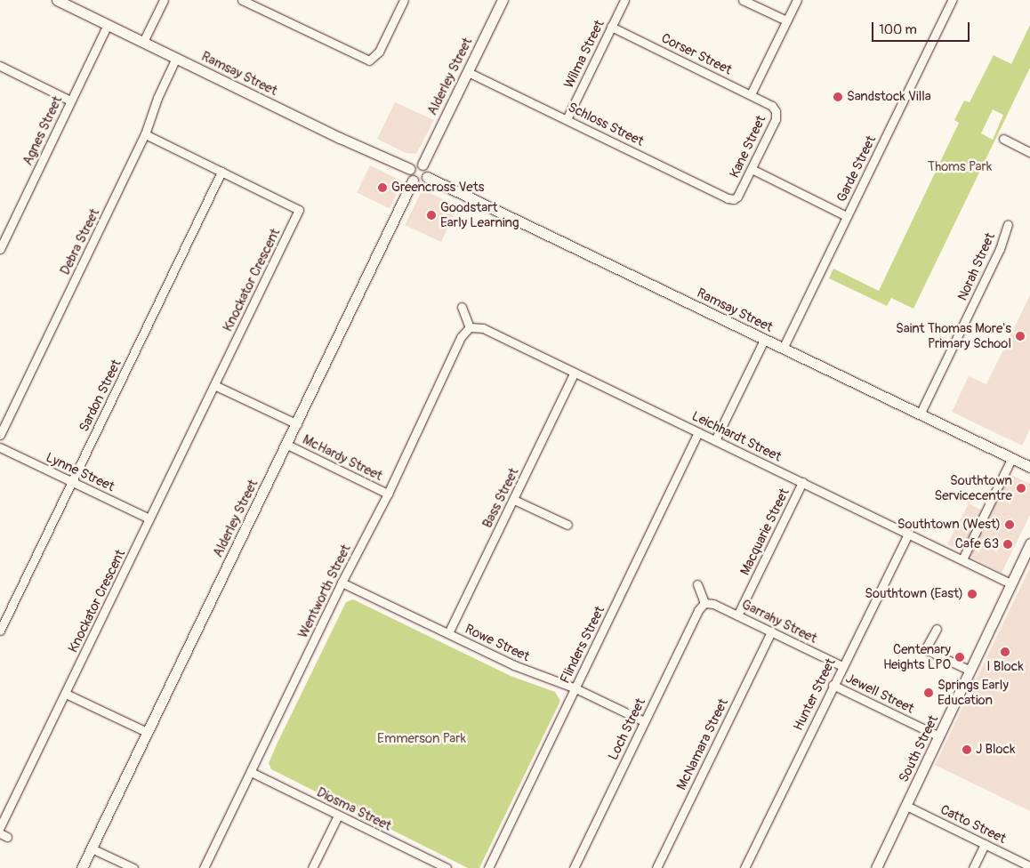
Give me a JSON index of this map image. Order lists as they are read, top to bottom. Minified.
{"streets":{"street":["Wilma Street","Corser Street","Ramsay Street","Alderley Street","Schloss Street","Agnes Street","Kane Street","Garde Street","Debra Street","Norah Street","Knockator Crescent","Sardon Street","Leichhardt Street","McHardy Street","Lynne Street","Bass Street","Macquarie Street","Wentworth Street","Garrahy Street","Rowe Street","Flinders Street","Jewell Street","Hunter Street","Loch Street","McNamara Street","South Street","Diosma Street","Catto Street"]},"crossings":[["Wilma Street","Corser Street"],["Wilma Street","Schloss Street"],["Corser Street","Kane Street"],["Ramsay Street","Alderley Street"],["Ramsay Street","Agnes Street"],["Ramsay Street","Garde Street"],["Ramsay Street","Debra Street"],["Ramsay Street","Norah Street"],["Alderley Street","Schloss Street"],["Alderley Street","McHardy Street"],["Schloss Street","Kane Street"],["Debra Street","Knockator Crescent"],["Knockator Crescent","Sardon Street"],["Knockator Crescent","Lynne Street"],["Sardon Street","Lynne Street"],["Leichhardt Street","Bass Street"],["Leichhardt Street","Macquarie Street"],["Leichhardt Street","Wentworth Street"],["Leichhardt Street","Flinders Street"],["Leichhardt Street","Hunter Street"],["Leichhardt Street","South Street"],["McHardy Street","Wentworth Street"],["Bass Street","Rowe Street"],["Macquarie Street","Garrahy Street"],["Wentworth Street","Rowe Street"],["Wentworth Street","Diosma Street"],["Garrahy Street","Hunter Street"],["Garrahy Street","Loch Street"],["Garrahy Street","McNamara Street"],["Rowe Street","Flinders Street"],["Rowe Street","Loch Street"],["Jewell Street","Hunter Street"],["Jewell Street","South Street"],["South Street","Catto Street"]],"parks":["Thoms Park","Emmerson Park"],"places":["Sandstock Villa","Greencross Vets","Goodstart Early Learning","Saint Thomas More's Primary School","Southtown Servicecentre","Southtown (West)","Cafe 63","Southtown (East)","I Block","Centenary Heights LPO","Springs Early Education","J Block"],"scale_bar":"100 m"}
